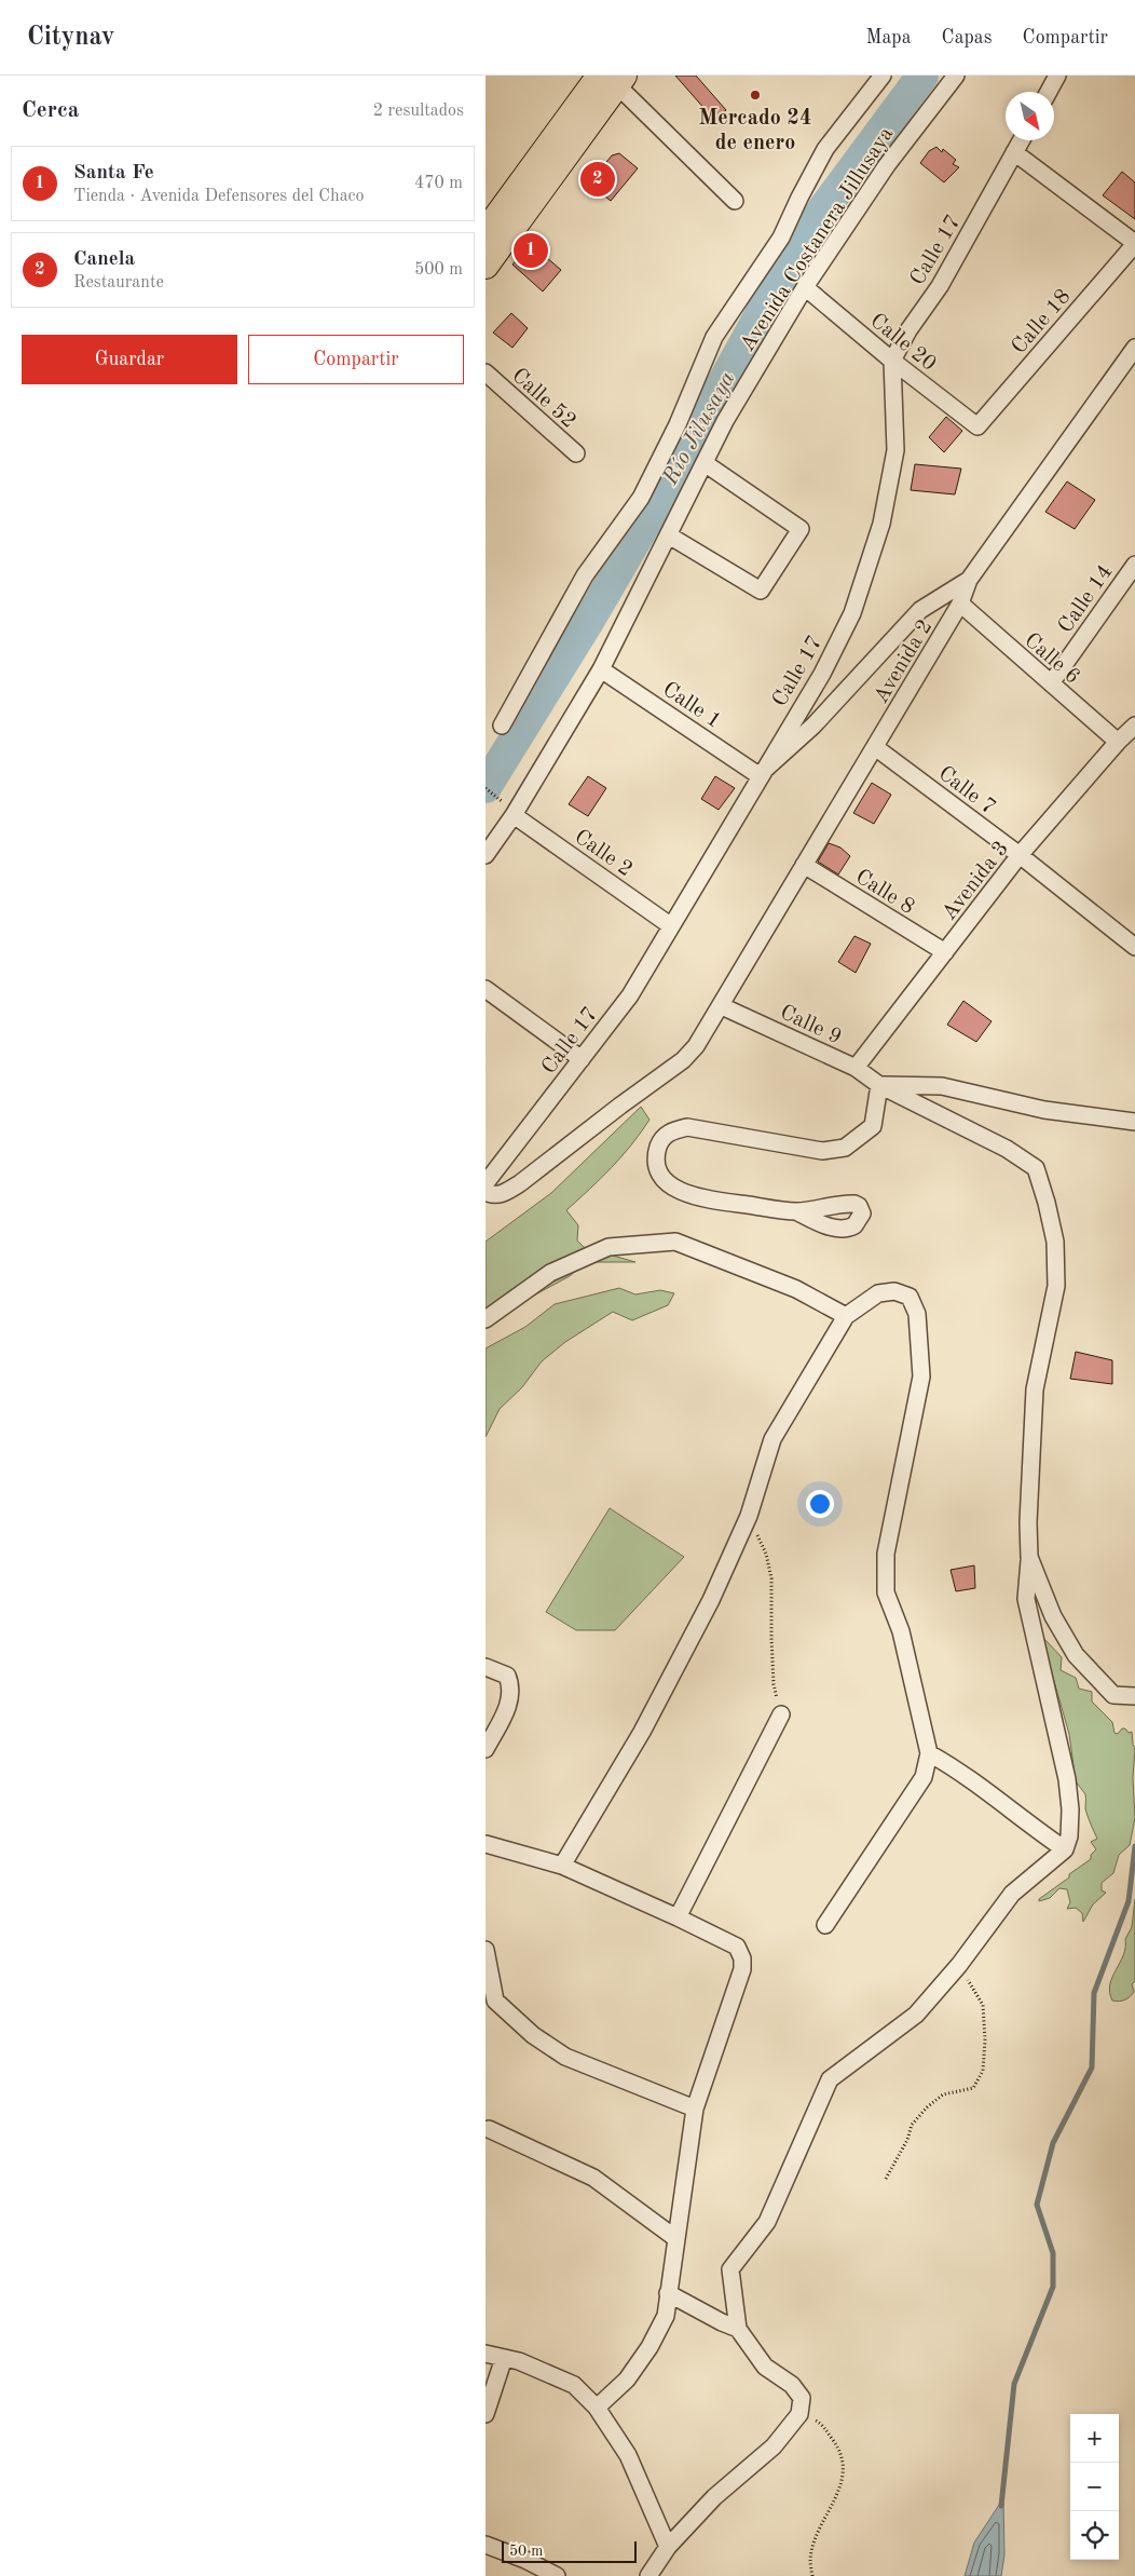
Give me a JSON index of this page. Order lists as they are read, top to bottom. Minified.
{"streets":{"street":["Avenida Costanera Jillusaya","Calle 17","Calle 18","Calle 20","Calle 52","Calle 14","Calle 6","Avenida 2","Calle 1","Calle 7","Calle 2","Avenida 3","Calle 8","Calle 9"]},"crossings":[["Avenida Costanera Jillusaya","Calle 20"],["Avenida Costanera Jillusaya","Calle 1"],["Avenida Costanera Jillusaya","Calle 2"],["Calle 17","Calle 20"],["Calle 17","Calle 1"],["Calle 17","Calle 2"],["Calle 18","Calle 20"],["Calle 14","Calle 6"],["Calle 6","Avenida 2"],["Calle 6","Avenida 3"],["Avenida 2","Calle 7"],["Avenida 2","Calle 8"],["Avenida 2","Calle 9"],["Calle 7","Avenida 3"],["Avenida 3","Calle 8"],["Avenida 3","Calle 9"]],"water":["Río Jilusaya"],"places":["Mercado 24 de enero"],"scale_bar":"50 m","north":"bottom right","page":{"header":"Citynav","nav":["Mapa","Capas","Compartir"],"heading":["Cerca","2 resultados"],"list":[{"mark":"1","name":"Santa Fe","note":"Tienda · Avenida Defensores del Chaco","value":"470 m"},{"mark":"2","name":"Canela","note":"Restaurante","value":"500 m"}],"pins":["2","1"],"buttons":["Guardar","Compartir"],"map_buttons":["+","−"],"scale":"50 m"}}
